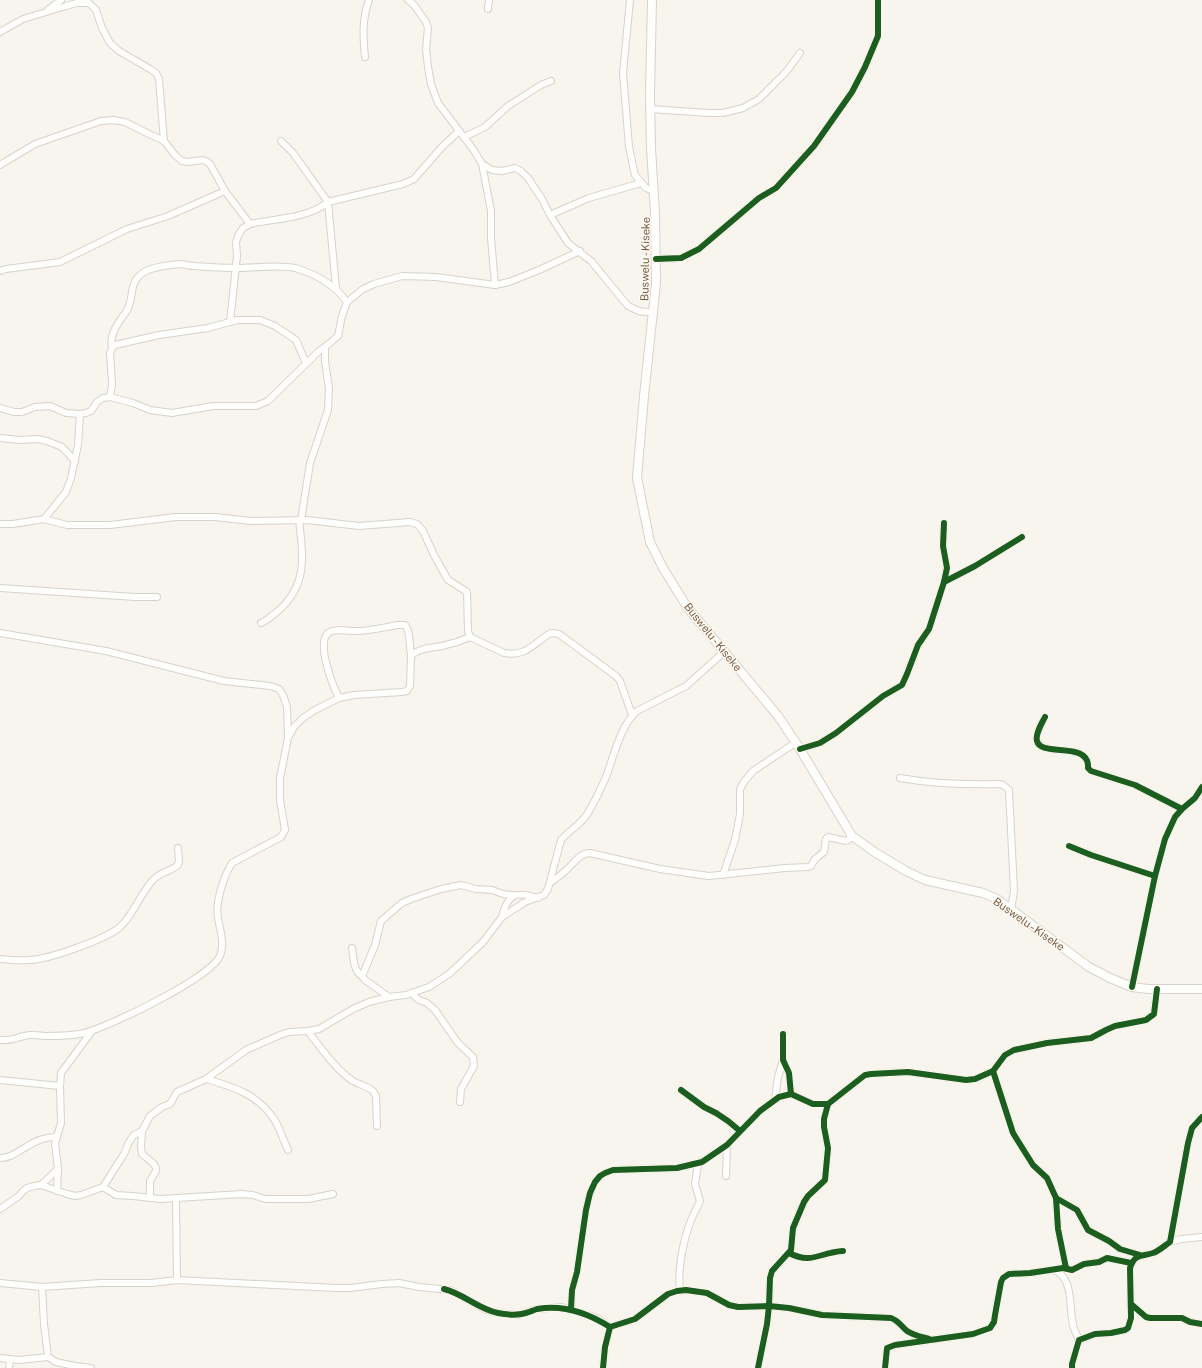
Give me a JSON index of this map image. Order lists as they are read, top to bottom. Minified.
{"streets":{"main road":["Buswelu - Kiseke"]}}
